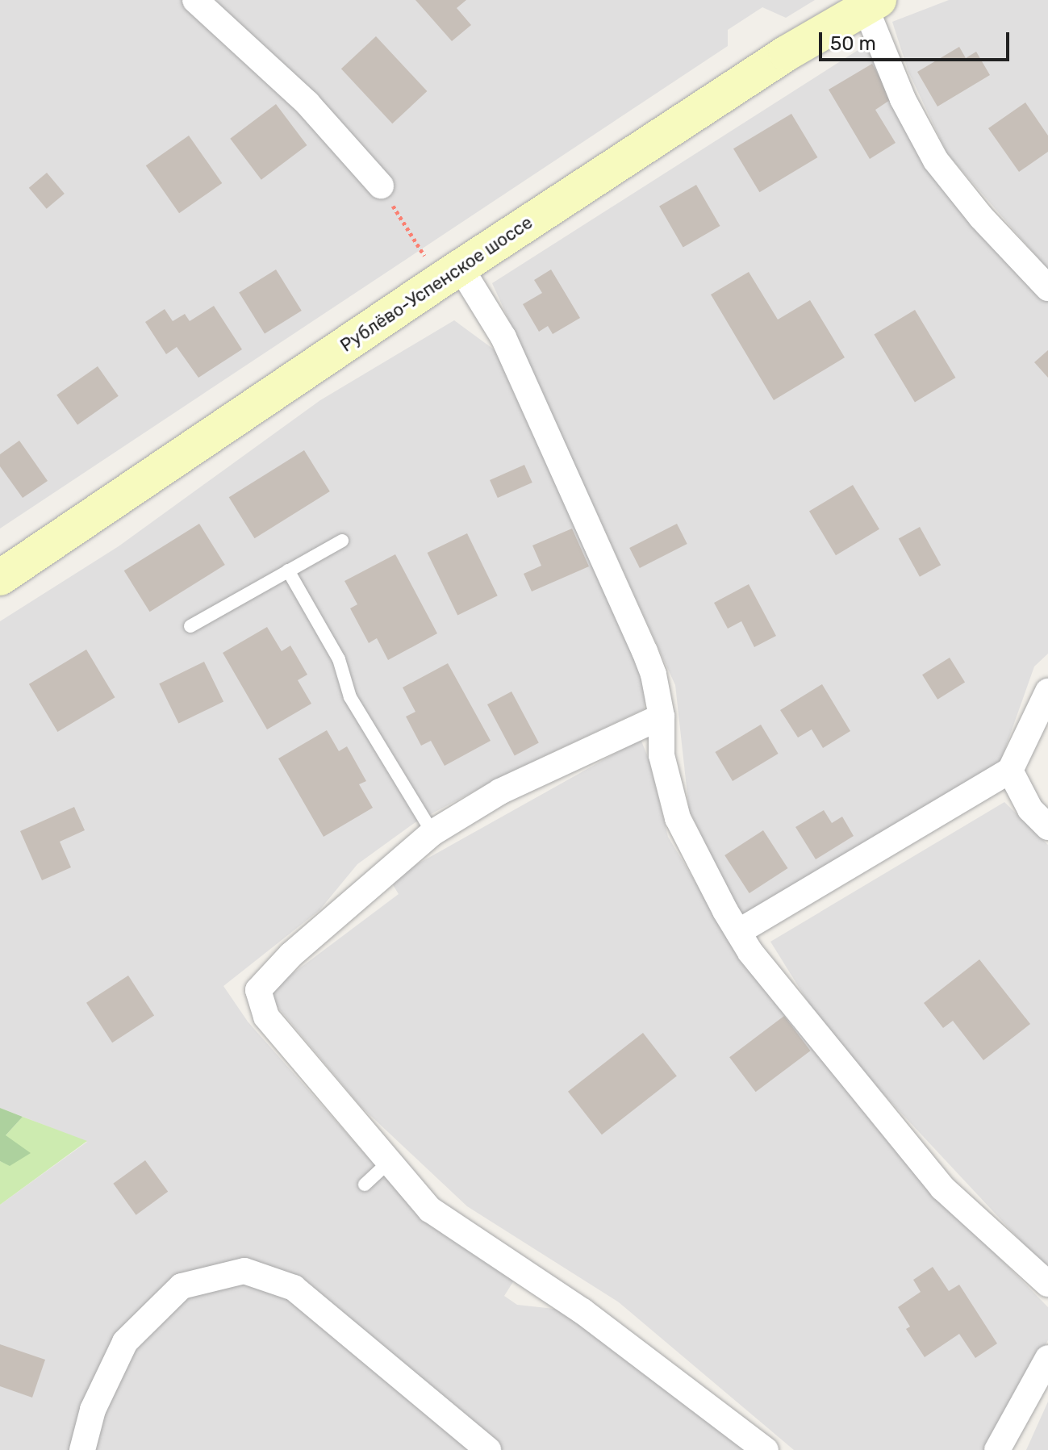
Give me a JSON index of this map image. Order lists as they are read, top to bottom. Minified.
{"streets":{"main road":["Рублёво-Успенское шоссе"]},"scale_bar":"50 m"}
